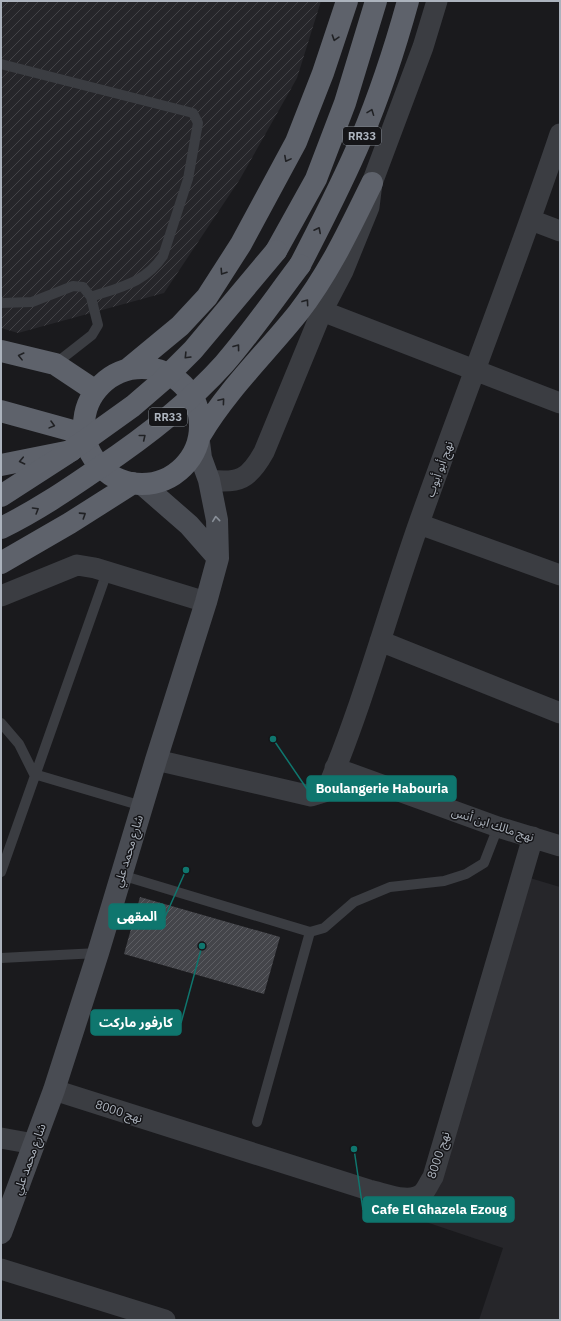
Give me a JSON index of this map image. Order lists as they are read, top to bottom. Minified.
{"streets":{"highway":["RR33"],"main road":["شارع محمد علي"],"street":["نهج أبو أيوب","نهج مالك ابن أنس","نهج 8000"]},"crossings":[["نهج أبو أيوب","نهج مالك ابن أنس"],["نهج أبو أيوب","شارع محمد علي"],["نهج مالك ابن أنس","نهج 8000"],["شارع محمد علي","نهج 8000"]],"places":["Boulangerie Habouria","المقهى","كارفور ماركت","Cafe El Ghazela Ezoug"]}
